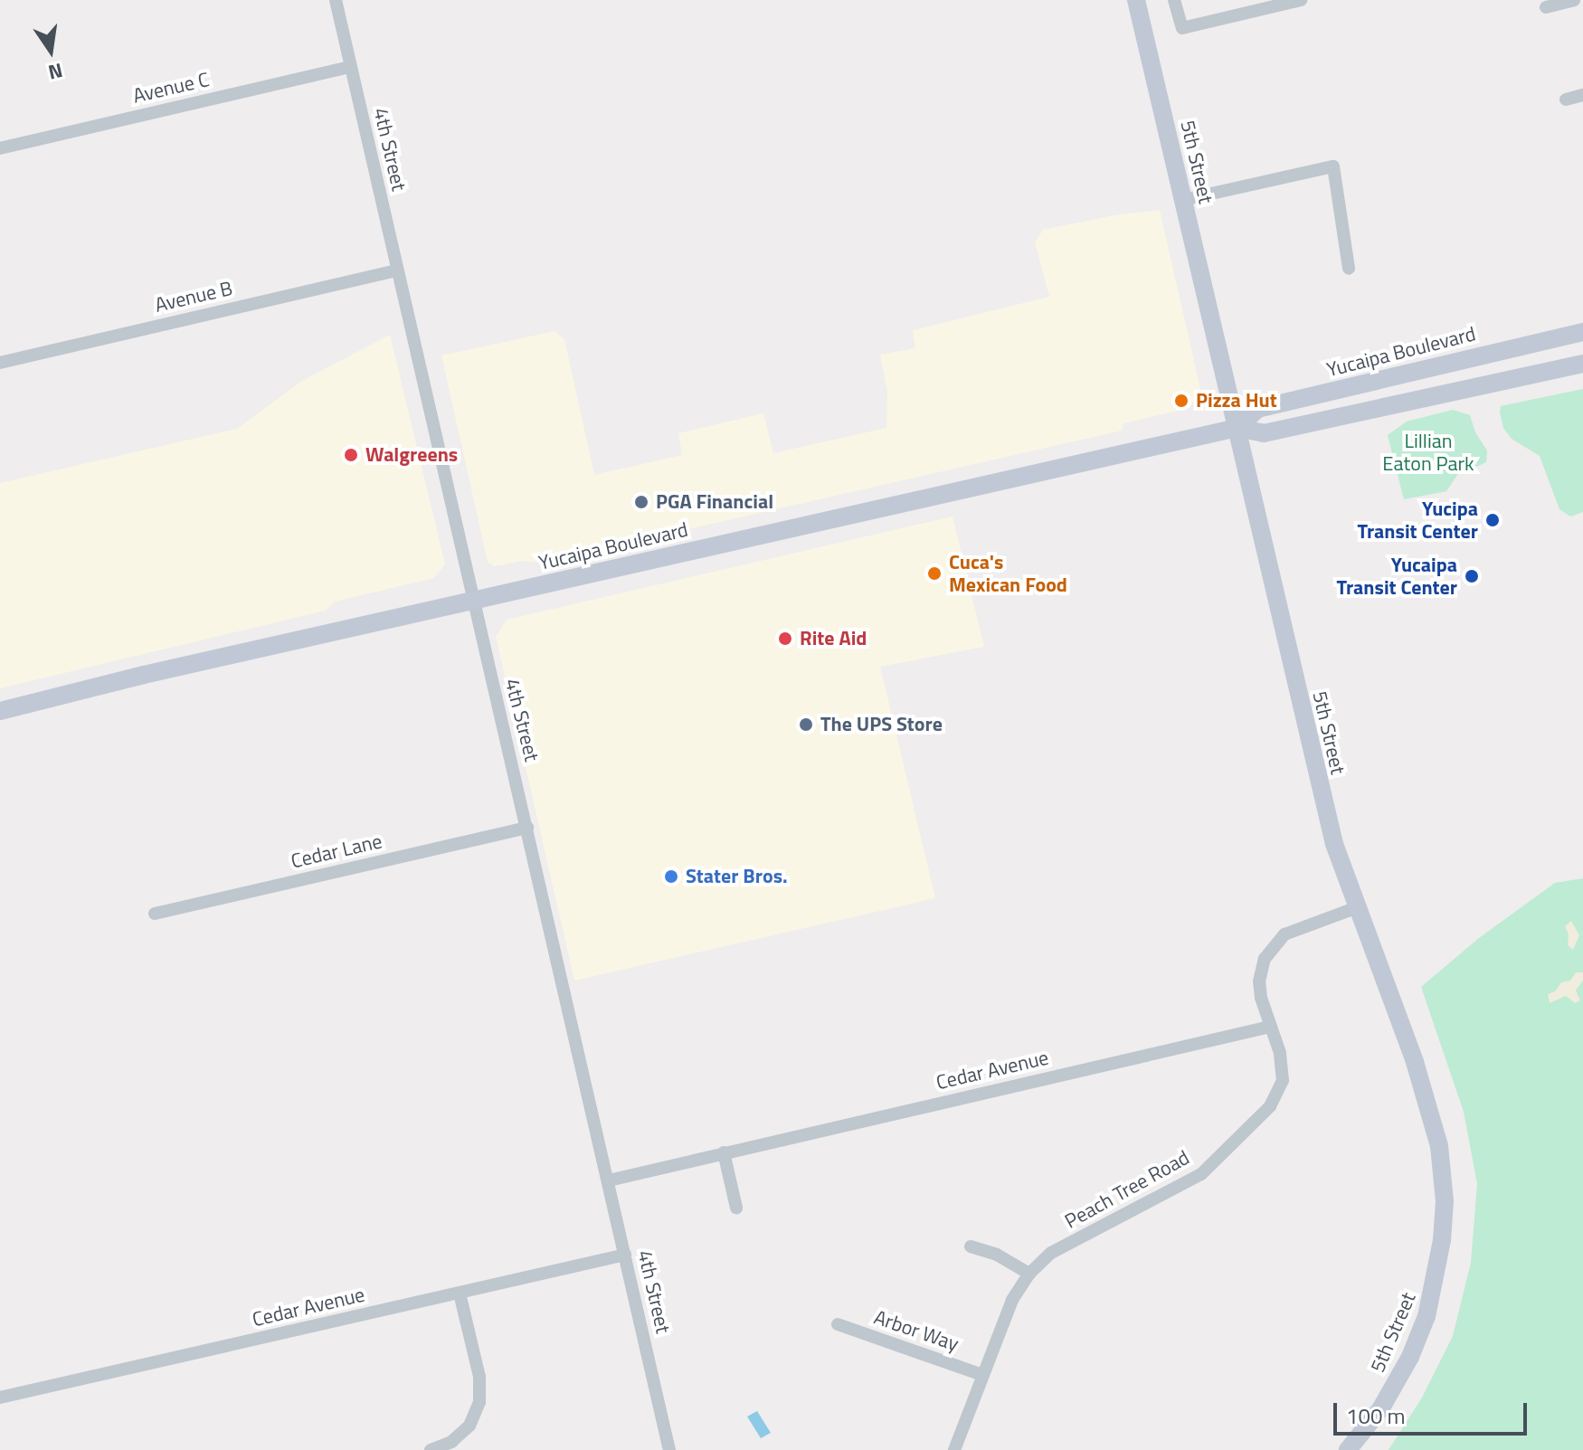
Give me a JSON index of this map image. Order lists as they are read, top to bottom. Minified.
{"streets":{"main road":["5th Street","Yucaipa Boulevard"],"street":["Avenue C","4th Street","Avenue B","Cedar Lane","Cedar Avenue","Peach Tree Road","Arbor Way"]},"crossings":[["Avenue C","4th Street"],["4th Street","Avenue B"],["4th Street","Yucaipa Boulevard"],["4th Street","Cedar Lane"],["4th Street","Cedar Avenue"],["5th Street","Yucaipa Boulevard"],["5th Street","Peach Tree Road"],["Cedar Avenue","Peach Tree Road"],["Peach Tree Road","Arbor Way"]],"parks":["Lillian Eaton Park"],"places":["Pizza Hut","Walgreens","PGA Financial","Yucipa Transit Center","Cuca's Mexican Food","Yucaipa Transit Center","Rite Aid","The UPS Store","Stater Bros."],"scale_bar":"100 m","north":"bottom"}
